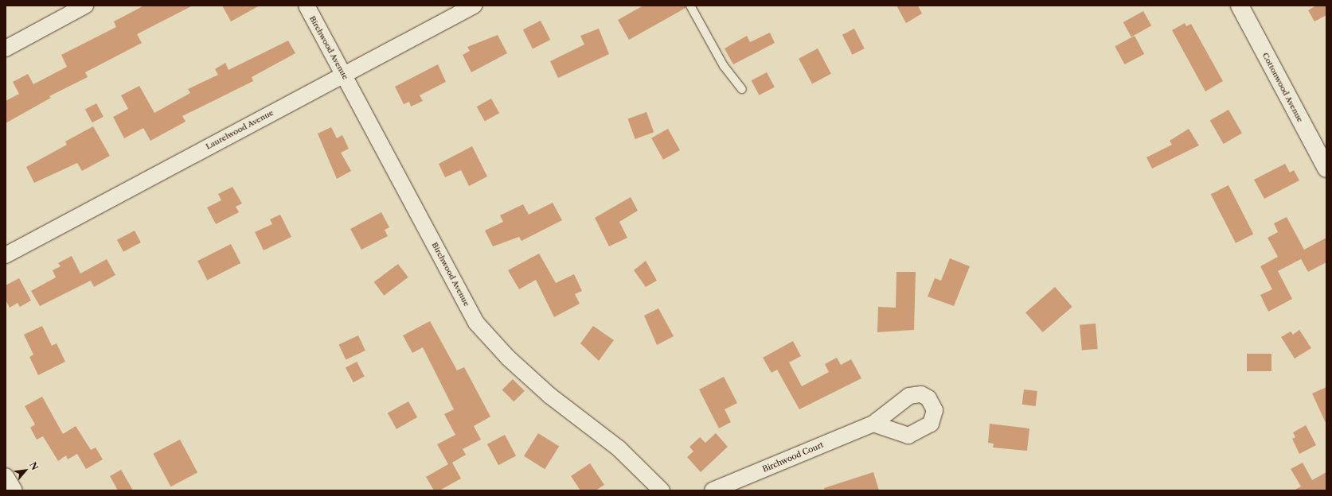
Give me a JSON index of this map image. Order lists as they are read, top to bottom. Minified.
{"streets":{"street":["Birchwood Avenue","Cottonwood Avenue","Laurelwood Avenue","Birchwood Court"]},"crossings":[["Birchwood Avenue","Laurelwood Avenue"]],"north":"top right"}
